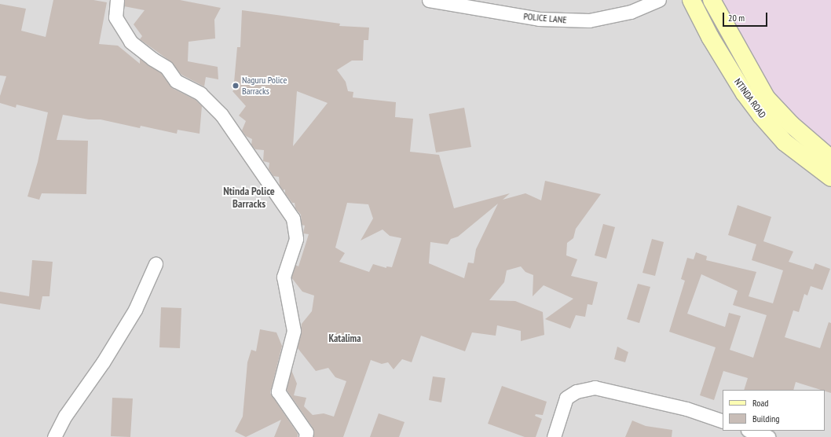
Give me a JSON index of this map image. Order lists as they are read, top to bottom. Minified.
{"streets":{"main road":["NTINDA ROAD"],"street":["POLICE LANE"]},"districts":["Ntinda Police Barracks","Katalima"],"places":["Naguru Police Barracks"],"legend":["Road","Building"],"scale_bar":"20 m"}
